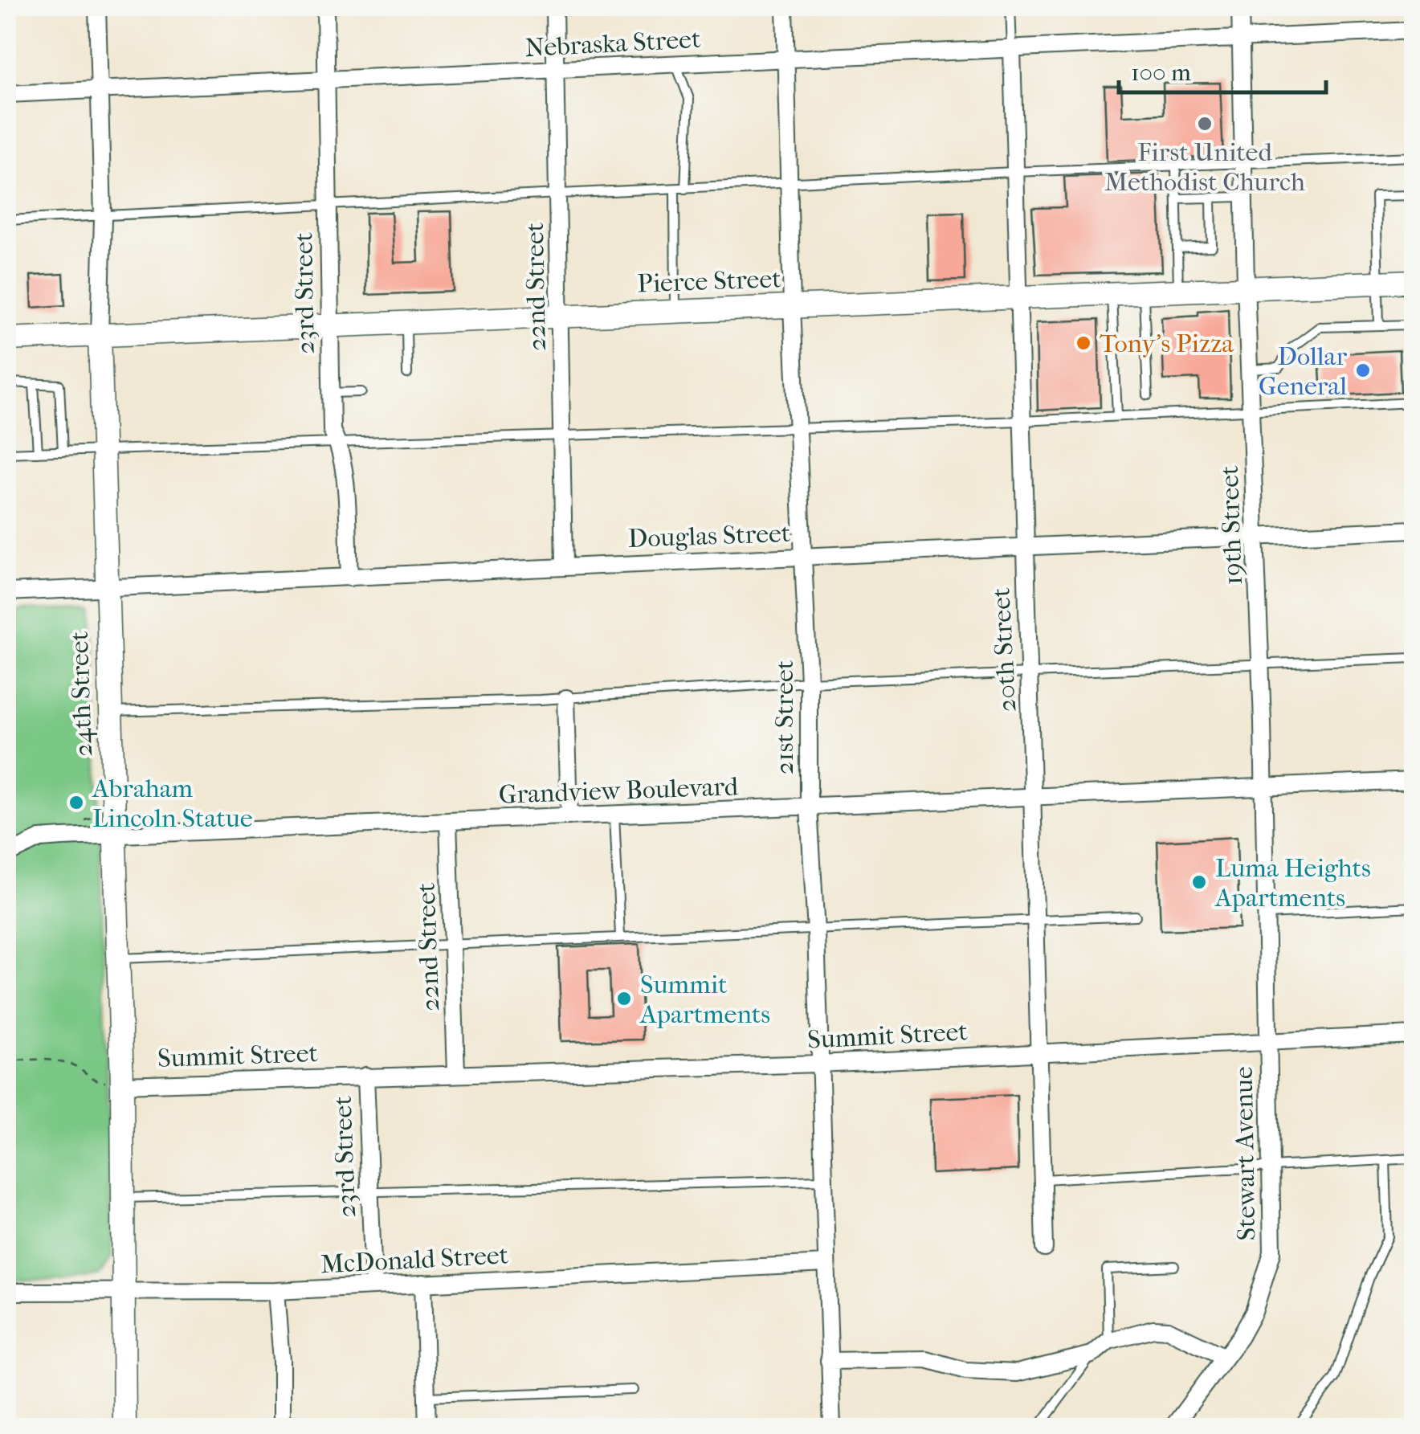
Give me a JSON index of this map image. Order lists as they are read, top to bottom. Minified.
{"streets":{"main road":["Pierce Street","24th Street"],"street":["Nebraska Street","22nd Street","23rd Street","19th Street","Douglas Street","20th Street","21st Street","Grandview Boulevard","Summit Street","Stewart Avenue","McDonald Street"]},"crossings":[["Nebraska Street","22nd Street"],["Nebraska Street","23rd Street"],["Nebraska Street","19th Street"],["Nebraska Street","20th Street"],["Nebraska Street","24th Street"],["Nebraska Street","21st Street"],["Pierce Street","22nd Street"],["Pierce Street","23rd Street"],["Pierce Street","19th Street"],["Pierce Street","20th Street"],["Pierce Street","24th Street"],["Pierce Street","21st Street"],["22nd Street","Douglas Street"],["22nd Street","Grandview Boulevard"],["22nd Street","Summit Street"],["23rd Street","Douglas Street"],["23rd Street","Summit Street"],["23rd Street","McDonald Street"],["19th Street","Douglas Street"],["19th Street","Grandview Boulevard"],["19th Street","Summit Street"],["19th Street","Stewart Avenue"],["Douglas Street","20th Street"],["Douglas Street","24th Street"],["Douglas Street","21st Street"],["20th Street","Grandview Boulevard"],["20th Street","Summit Street"],["24th Street","Grandview Boulevard"],["24th Street","Summit Street"],["24th Street","McDonald Street"],["21st Street","Grandview Boulevard"],["21st Street","Summit Street"],["21st Street","McDonald Street"],["Summit Street","Stewart Avenue"]],"places":["First United Methodist Church","Tony's Pizza","Dollar General","Abraham Lincoln Statue","Luma Heights Apartments","Summit Apartments"],"scale_bar":"100 m"}
